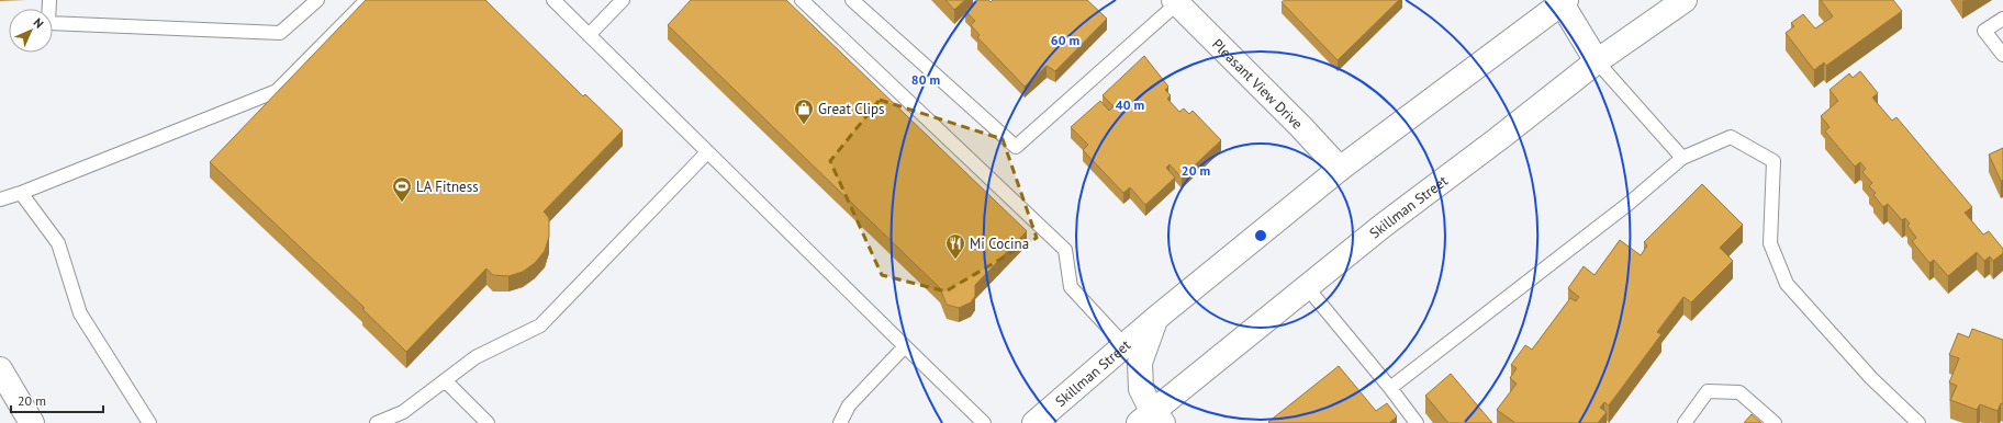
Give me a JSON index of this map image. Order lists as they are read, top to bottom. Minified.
{"streets":{"main road":["Pleasant View Drive","Skillman Street"]},"crossings":[["Pleasant View Drive","Skillman Street"]],"places":{"shop":["Great Clips"],"sports":["LA Fitness"],"restaurant":["Mi Cocina"]},"scale_bar":"20 m","north":"top right","rings":["60 m","80 m","40 m","20 m"]}
